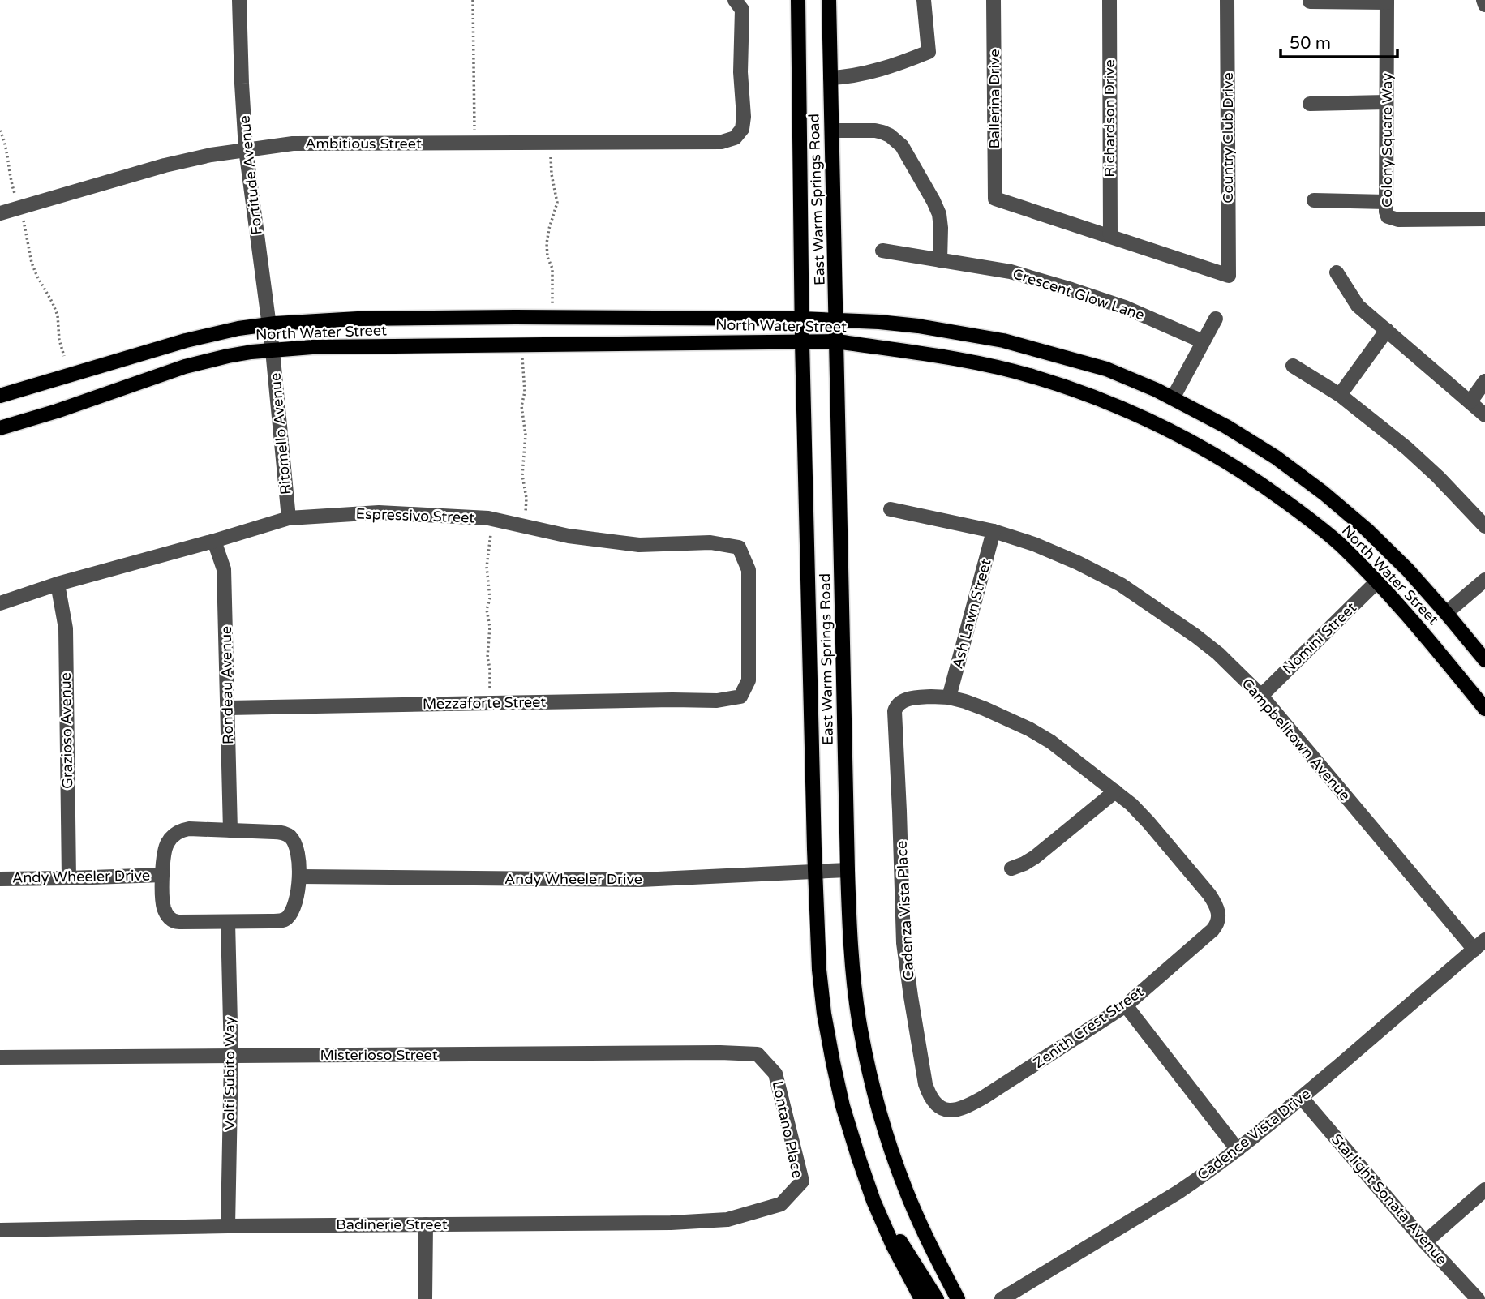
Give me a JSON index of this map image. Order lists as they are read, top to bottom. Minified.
{"streets":{"main road":["East Warm Springs Road","North Water Street"],"street":["Ballerina Drive","Richardson Drive","Country Club Drive","Colony Square Way","Ambitious Street","Fortitude Avenue","Crescent Glow Lane","Ritomello Avenue","Espressivo Street","Ash Lawn Street","Nomini Street","Rondeau Avenue","Mezzaforte Street","Grazioso Avenue","Campbelltown Avenue","Andy Wheeler Drive","Cadenza Vista Place","Zenith Crest Street","Misterioso Street","Volti Subito Way","Lontano Place","Cadence Vista Drive","Starlight Sonata Avenue","Badinerie Street"]},"crossings":[["Ballerina Drive","Richardson Drive"],["Ballerina Drive","Country Club Drive"],["Richardson Drive","Country Club Drive"],["Ambitious Street","Fortitude Avenue"],["Fortitude Avenue","North Water Street"],["Fortitude Avenue","Ritomello Avenue"],["East Warm Springs Road","North Water Street"],["East Warm Springs Road","Andy Wheeler Drive"],["North Water Street","Ritomello Avenue"],["North Water Street","Nomini Street"],["Ritomello Avenue","Espressivo Street"],["Espressivo Street","Rondeau Avenue"],["Espressivo Street","Mezzaforte Street"],["Espressivo Street","Grazioso Avenue"],["Ash Lawn Street","Campbelltown Avenue"],["Ash Lawn Street","Cadenza Vista Place"],["Nomini Street","Campbelltown Avenue"],["Rondeau Avenue","Mezzaforte Street"],["Rondeau Avenue","Andy Wheeler Drive"],["Rondeau Avenue","Volti Subito Way"],["Grazioso Avenue","Andy Wheeler Drive"],["Campbelltown Avenue","Cadence Vista Drive"],["Andy Wheeler Drive","Volti Subito Way"],["Cadenza Vista Place","Zenith Crest Street"],["Misterioso Street","Volti Subito Way"],["Misterioso Street","Lontano Place"],["Volti Subito Way","Badinerie Street"],["Lontano Place","Badinerie Street"],["Cadence Vista Drive","Starlight Sonata Avenue"]],"scale_bar":"50 m"}
